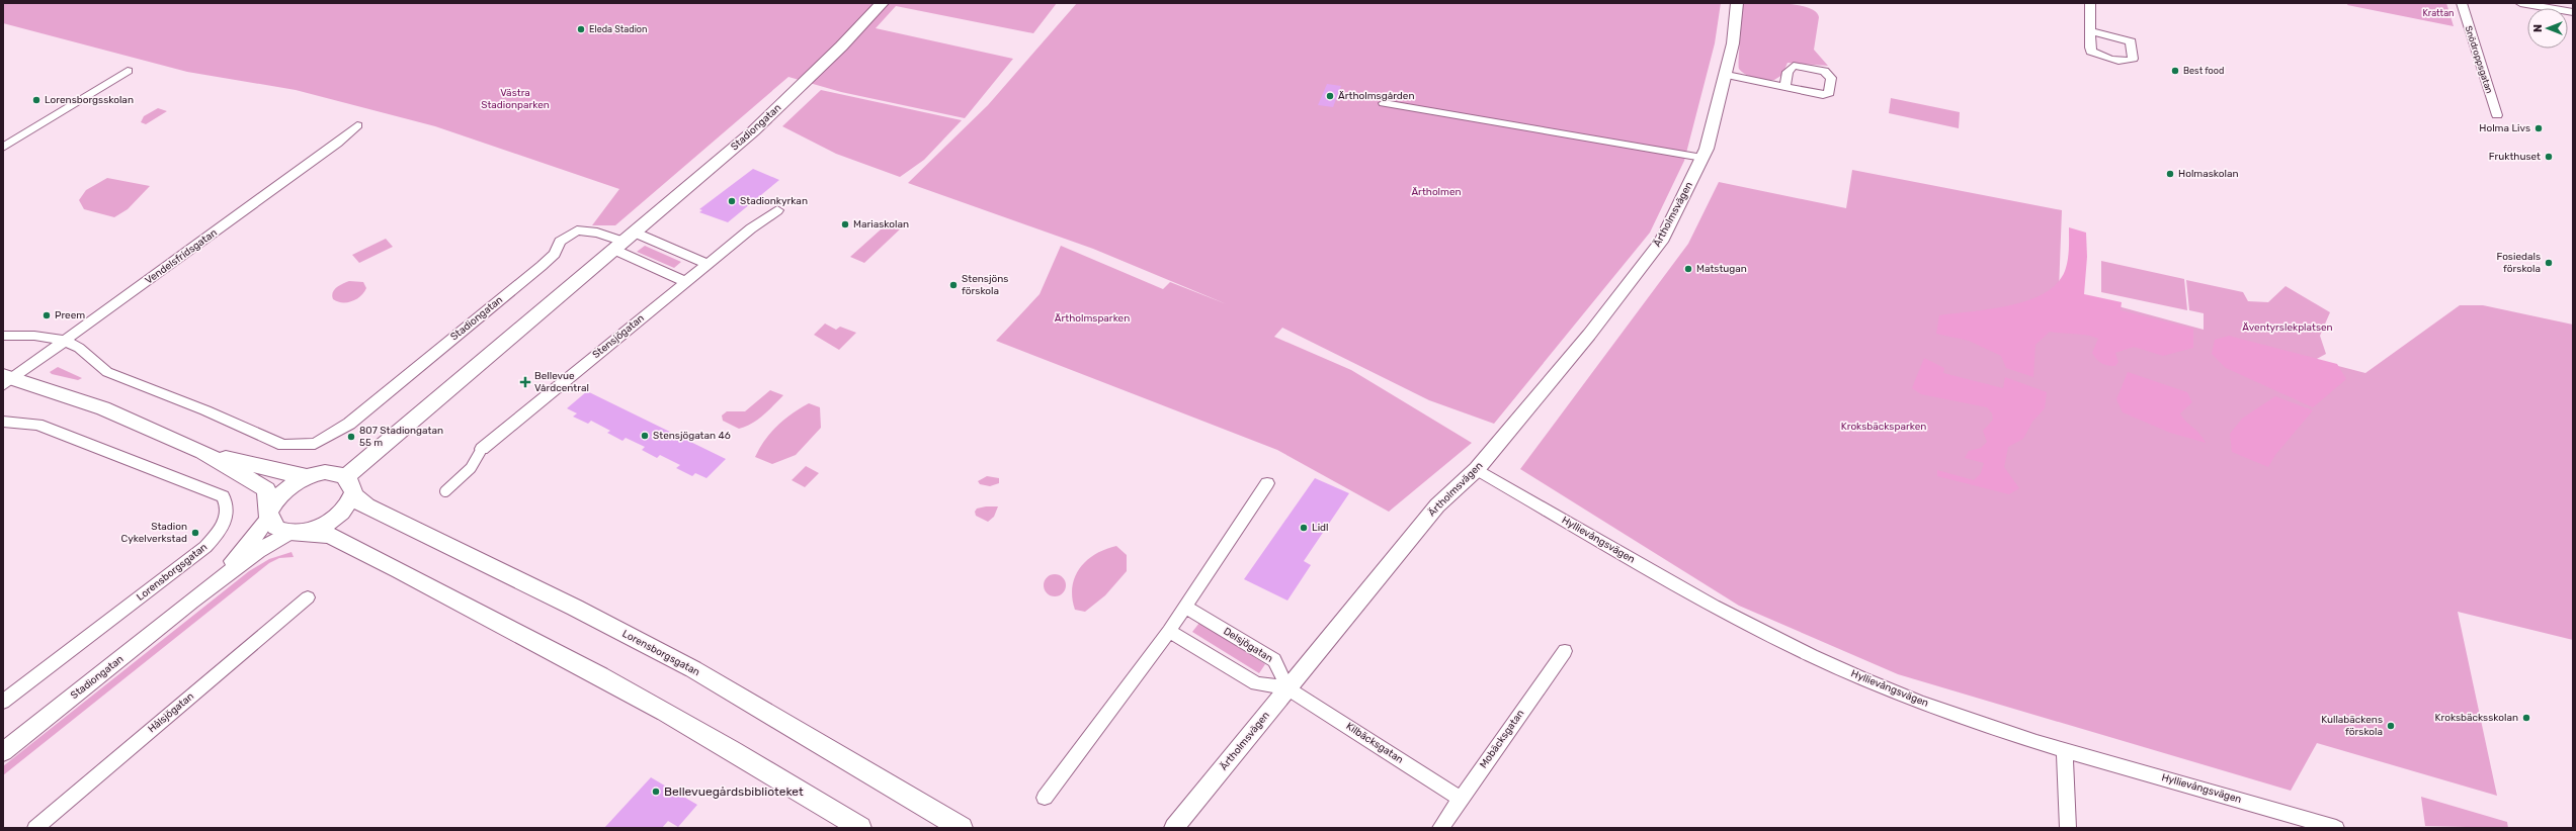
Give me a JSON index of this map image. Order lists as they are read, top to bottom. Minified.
{"streets":{"main road":["Stadiongatan","Lorensborgsgatan"],"street":["Snödroppsgatan","Ärtholmsvägen","Vendelsfridsgatan","Stensjögatan","Hyllievångsvägen","Delsjögatan","Hålsjögatan","Mobäcksgatan","Kilbäcksgatan"]},"crossings":[["Stadiongatan","Vendelsfridsgatan"],["Stadiongatan","Lorensborgsgatan"],["Ärtholmsvägen","Hyllievångsvägen"],["Ärtholmsvägen","Delsjögatan"],["Ärtholmsvägen","Kilbäcksgatan"],["Delsjögatan","Kilbäcksgatan"],["Mobäcksgatan","Kilbäcksgatan"]],"parks":["Krattan","Västra Stadionparken","Ärtholmen","Ärtholmsparken","Äventyrslekplatsen","Kroksbäcksparken"],"places":{"other":["Eleda Stadion","Best food","Ärtholmsgården","Lorensborgsskolan","Holma Livs","Frukthuset","Holmaskolan","Stadionkyrkan","Mariaskolan","Fosiedals förskola","Matstugan","Stensjöns förskola","Preem","Stensjögatan 46","807 Stadiongatan 55 m","Lidl","Stadion Cykelverkstad","Kroksbäcksskolan","Kullabäckens förskola","Bellevuegårdsbiblioteket"],"health":["Bellevue Vårdcentral"]},"north":"left"}
